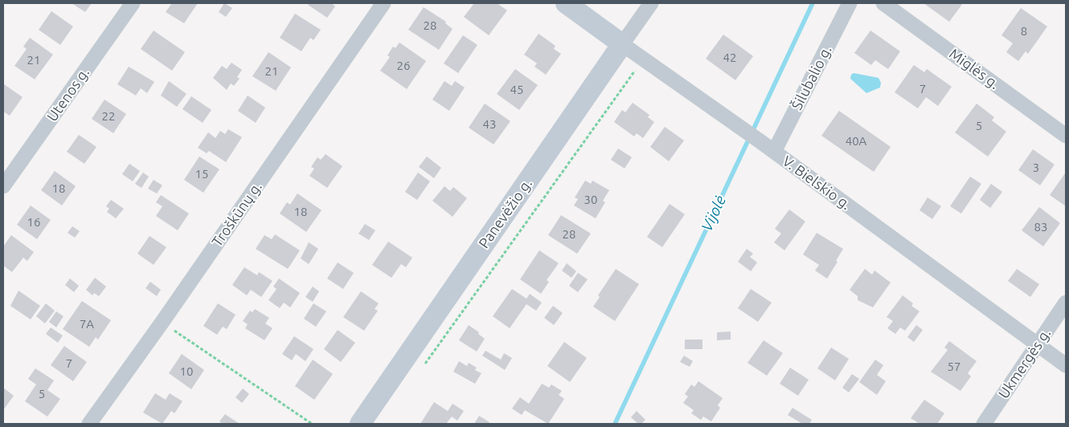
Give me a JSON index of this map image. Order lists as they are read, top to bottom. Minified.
{"streets":{"street":["Miglės g.","Šilubalio g.","Utenos g.","V. Bielskio g.","Panevėžio g.","Troškūnų g.","Ukmergės g."]},"crossings":[["Šilubalio g.","V. Bielskio g."],["V. Bielskio g.","Panevėžio g."],["V. Bielskio g.","Ukmergės g."]],"water":["Vijolė"],"house_numbers":["28","8","42","21","26","21","7","45","22","43","5","40A","3","15","18","30","18","16","83","28","7A","7","57","10","5"]}
